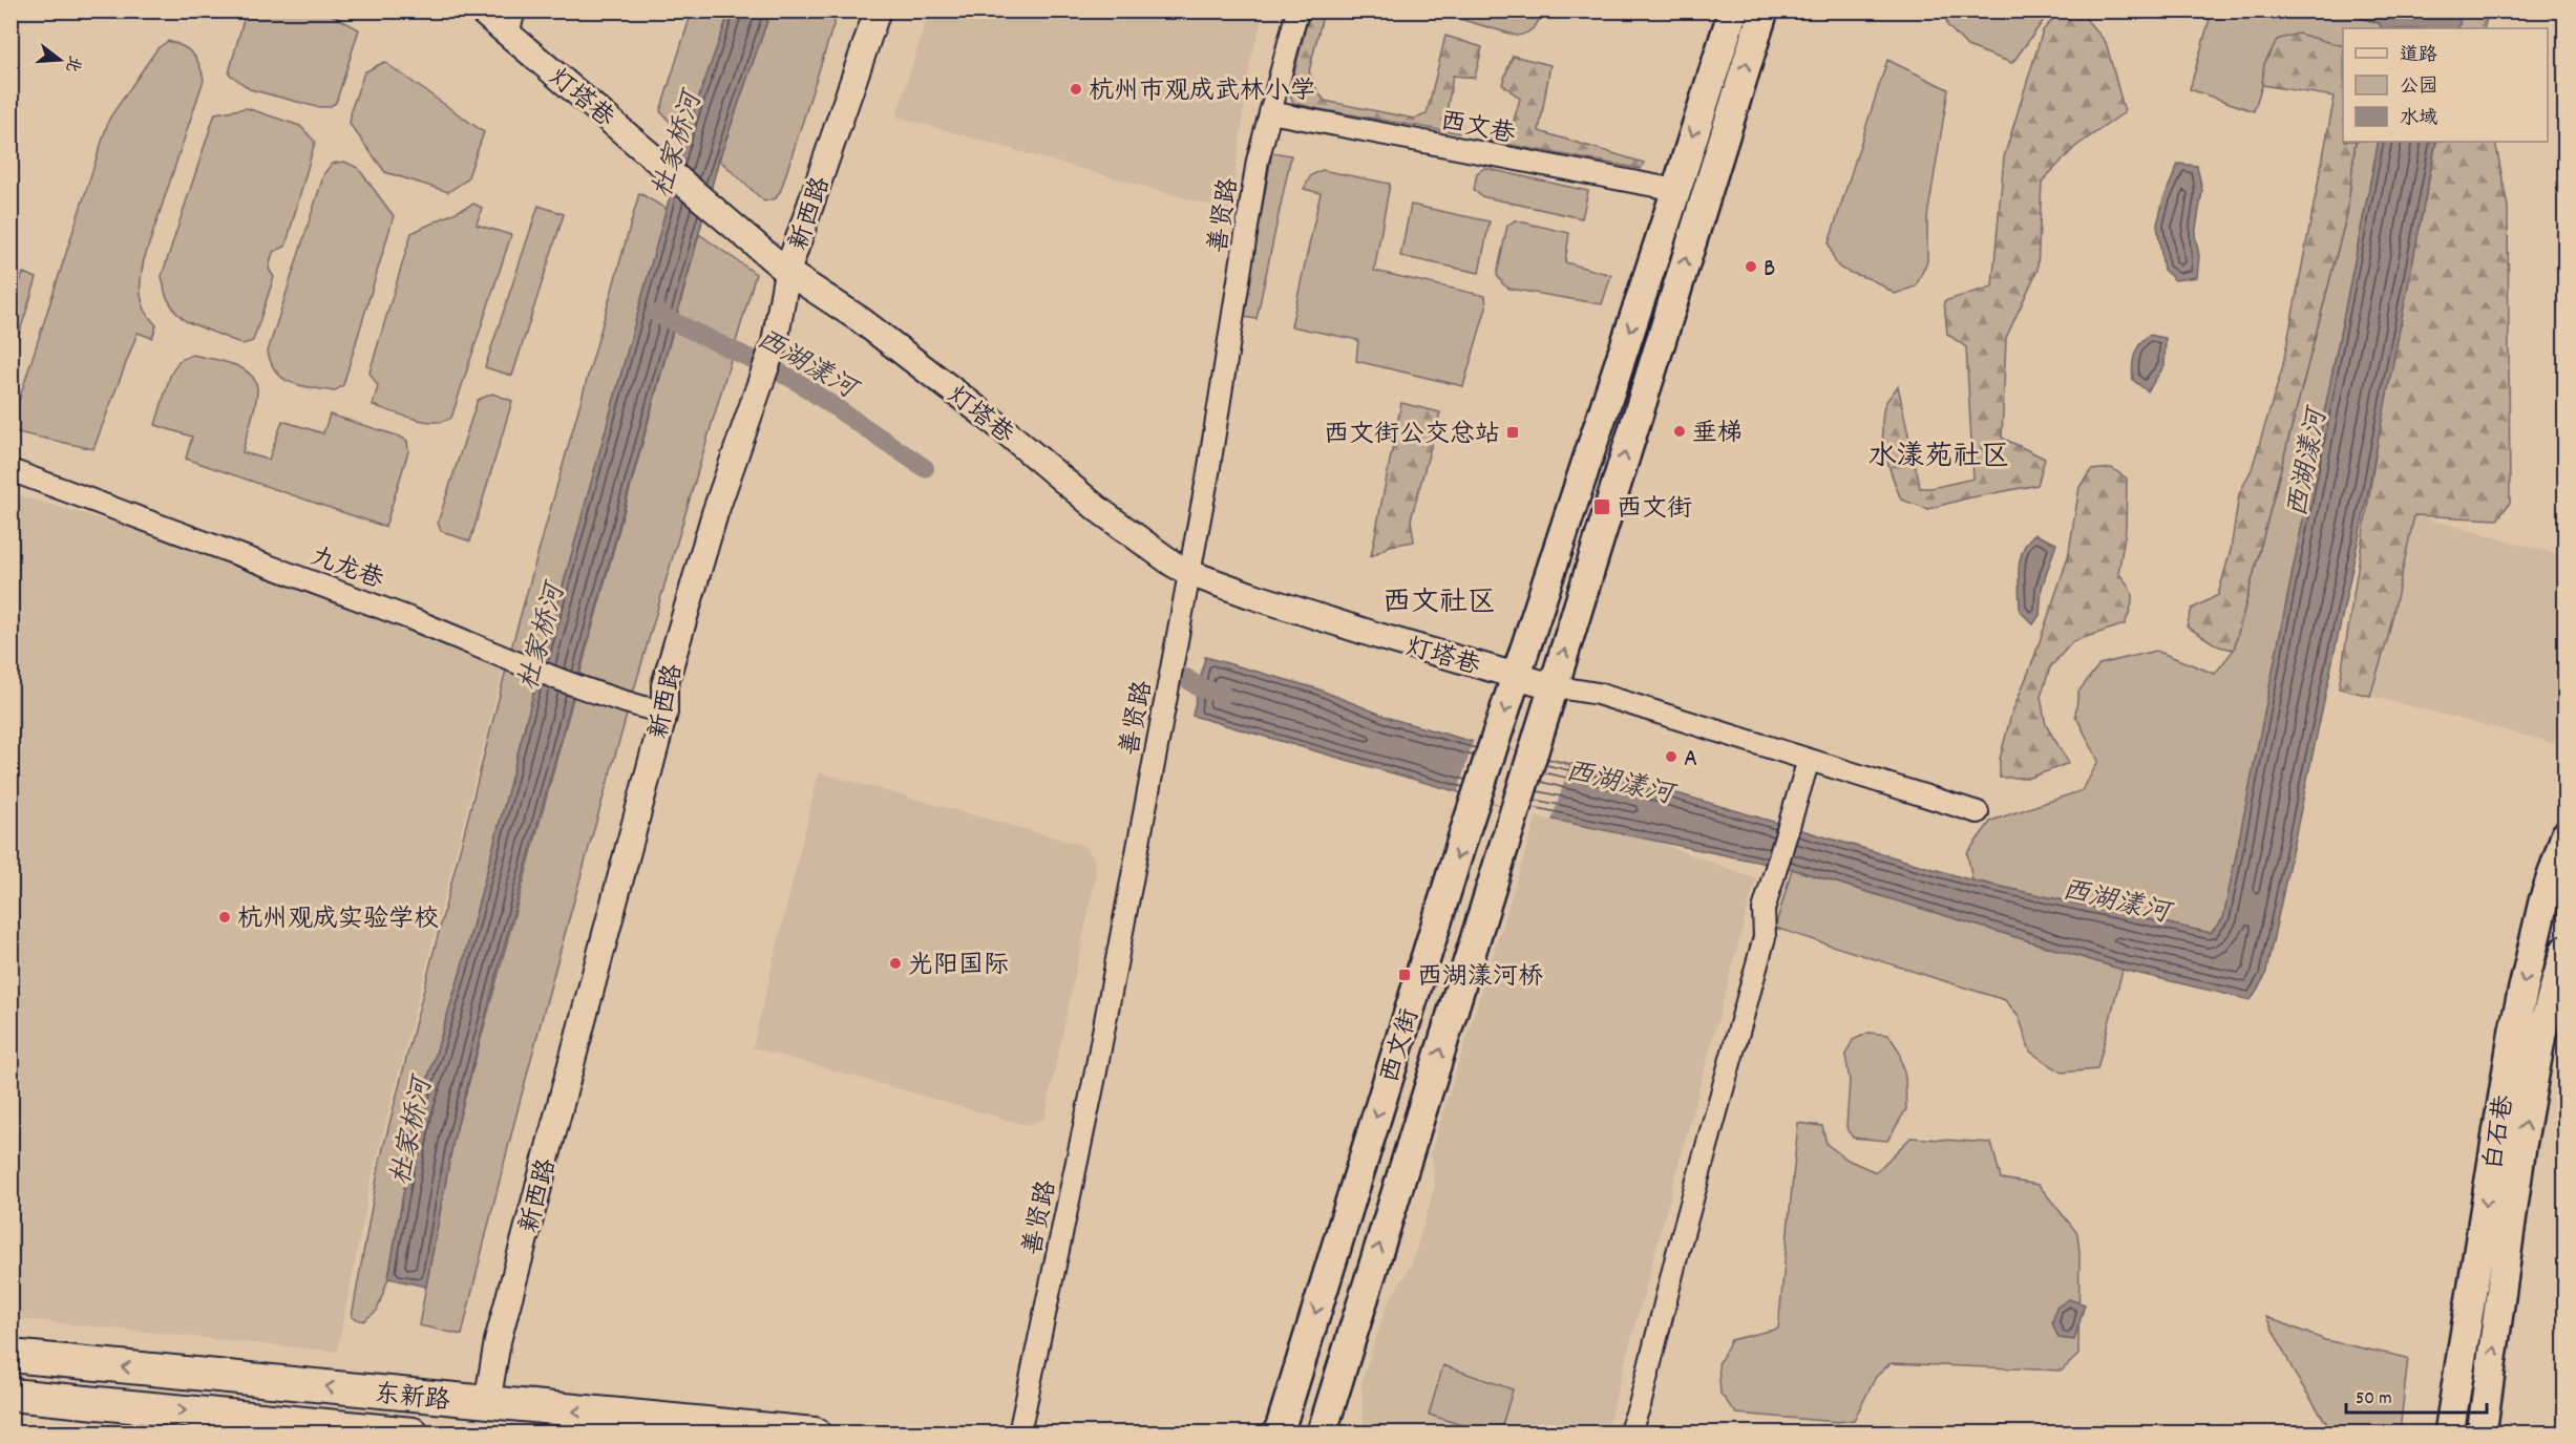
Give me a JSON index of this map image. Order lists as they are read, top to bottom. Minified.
{"streets":{"main road":["西文街","白石巷","东新路"],"street":["灯塔巷","西文巷","新西路","善贤路","九龙巷"]},"crossings":[["灯塔巷","新西路"],["灯塔巷","善贤路"],["灯塔巷","西文街"],["西文巷","善贤路"],["西文巷","西文街"],["新西路","九龙巷"],["新西路","东新路"]],"districts":["水漾苑社区","西文社区"],"water":["杜家桥河","西湖漾河"],"places":{"other":["杭州市观成武林小学","B","垂梯","A","杭州观成实验学校","光阳国际"],"transit":["西文街公交总站","西文街","西湖漾河桥"]},"legend":["道路","公园","水域"],"scale_bar":"50 m","north":"right"}
